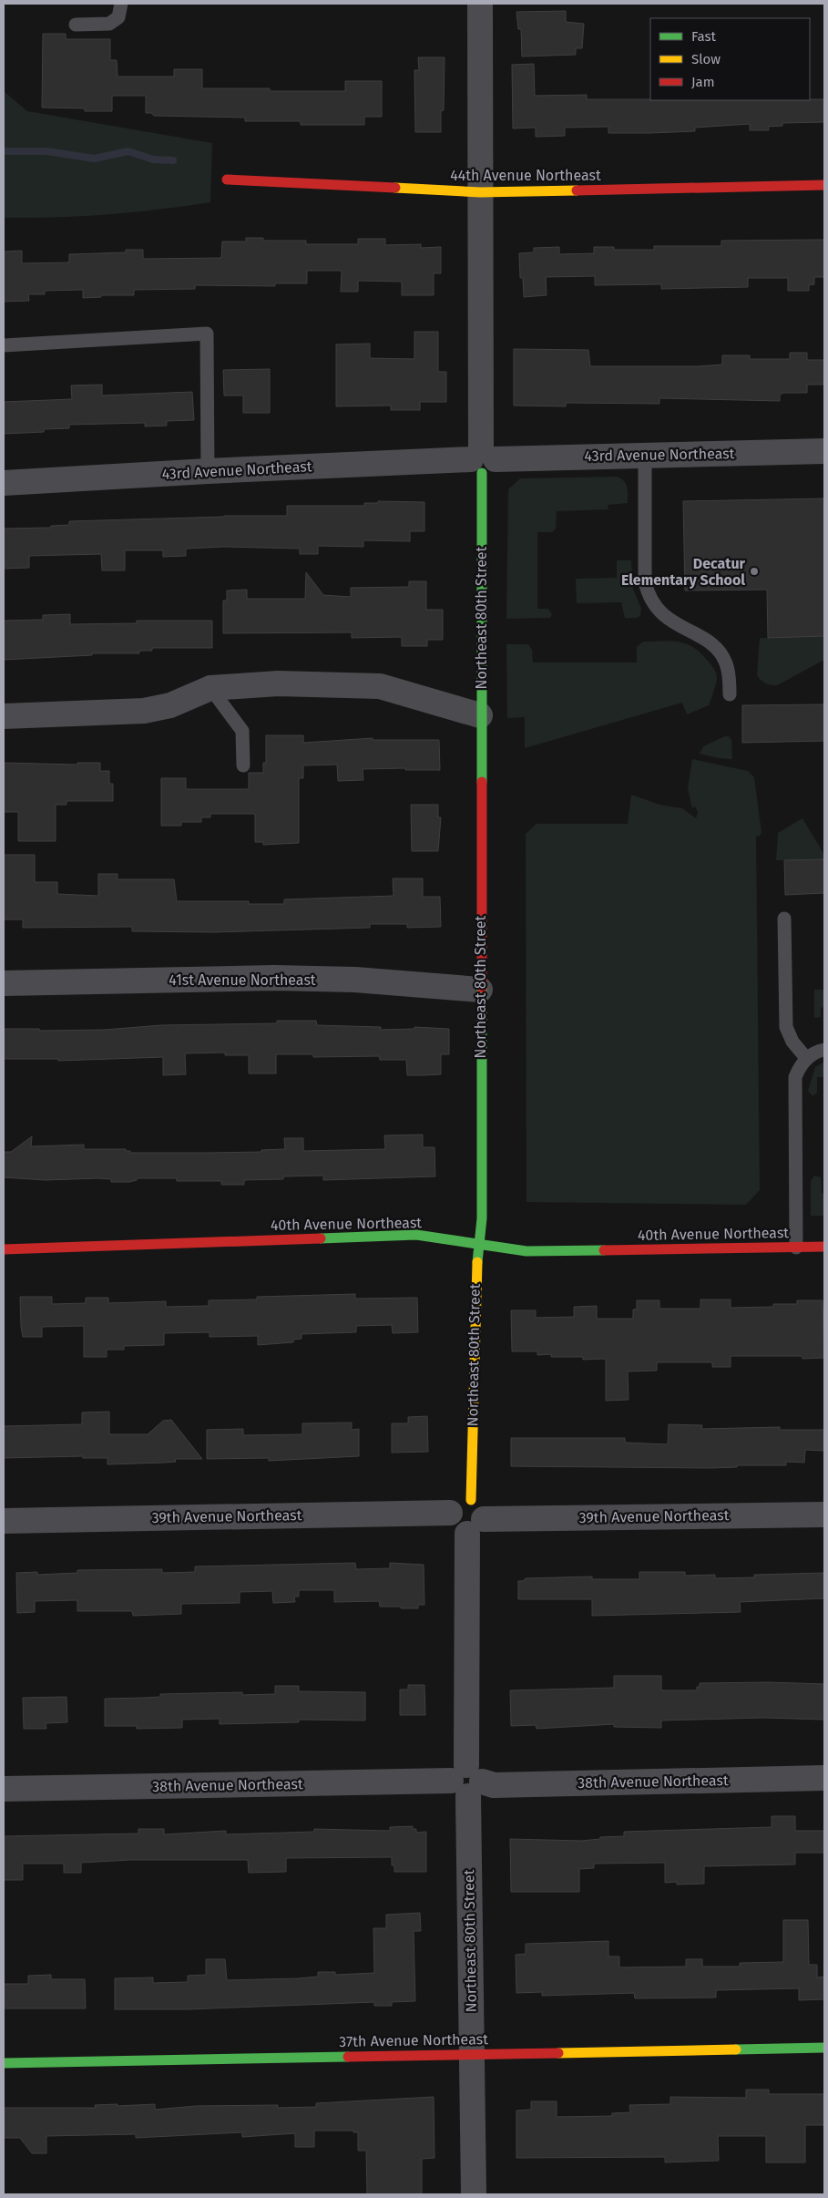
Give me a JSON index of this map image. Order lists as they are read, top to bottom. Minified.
{"streets":{"street":["44th Avenue Northeast","43rd Avenue Northeast","Northeast 80th Street","41st Avenue Northeast","40th Avenue Northeast","39th Avenue Northeast","38th Avenue Northeast","37th Avenue Northeast"]},"crossings":[["44th Avenue Northeast","Northeast 80th Street"],["43rd Avenue Northeast","Northeast 80th Street"],["Northeast 80th Street","41st Avenue Northeast"],["Northeast 80th Street","40th Avenue Northeast"],["Northeast 80th Street","39th Avenue Northeast"],["Northeast 80th Street","38th Avenue Northeast"],["Northeast 80th Street","37th Avenue Northeast"]],"places":["Decatur Elementary School"],"legend":["Fast","Slow","Jam"]}
